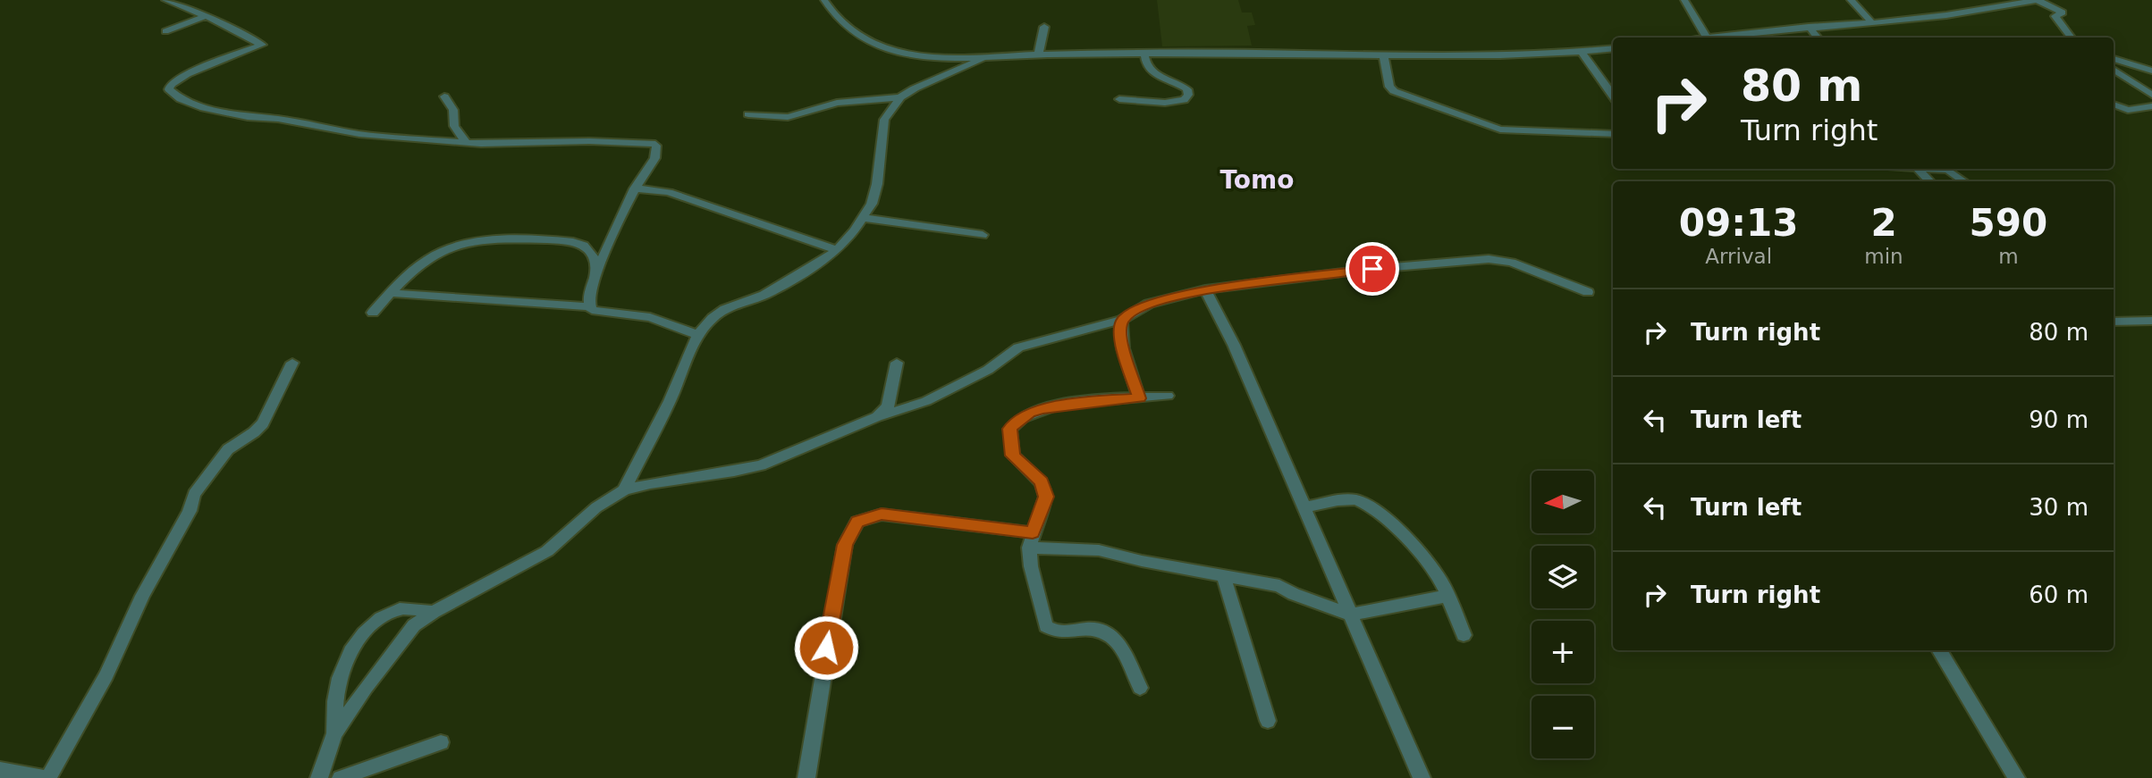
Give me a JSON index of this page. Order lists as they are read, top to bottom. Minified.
{"districts":["Tomo"],"north":"left","page":{"turn":["80 m","Turn right"],"eta":["09:13","Arrival","2","min","590","m"],"list":[{"name":"Turn right","value":"80 m"},{"name":"Turn left","value":"90 m"},{"name":"Turn left","value":"30 m"},{"name":"Turn right","value":"60 m"}],"map_buttons":["+","−"]}}
